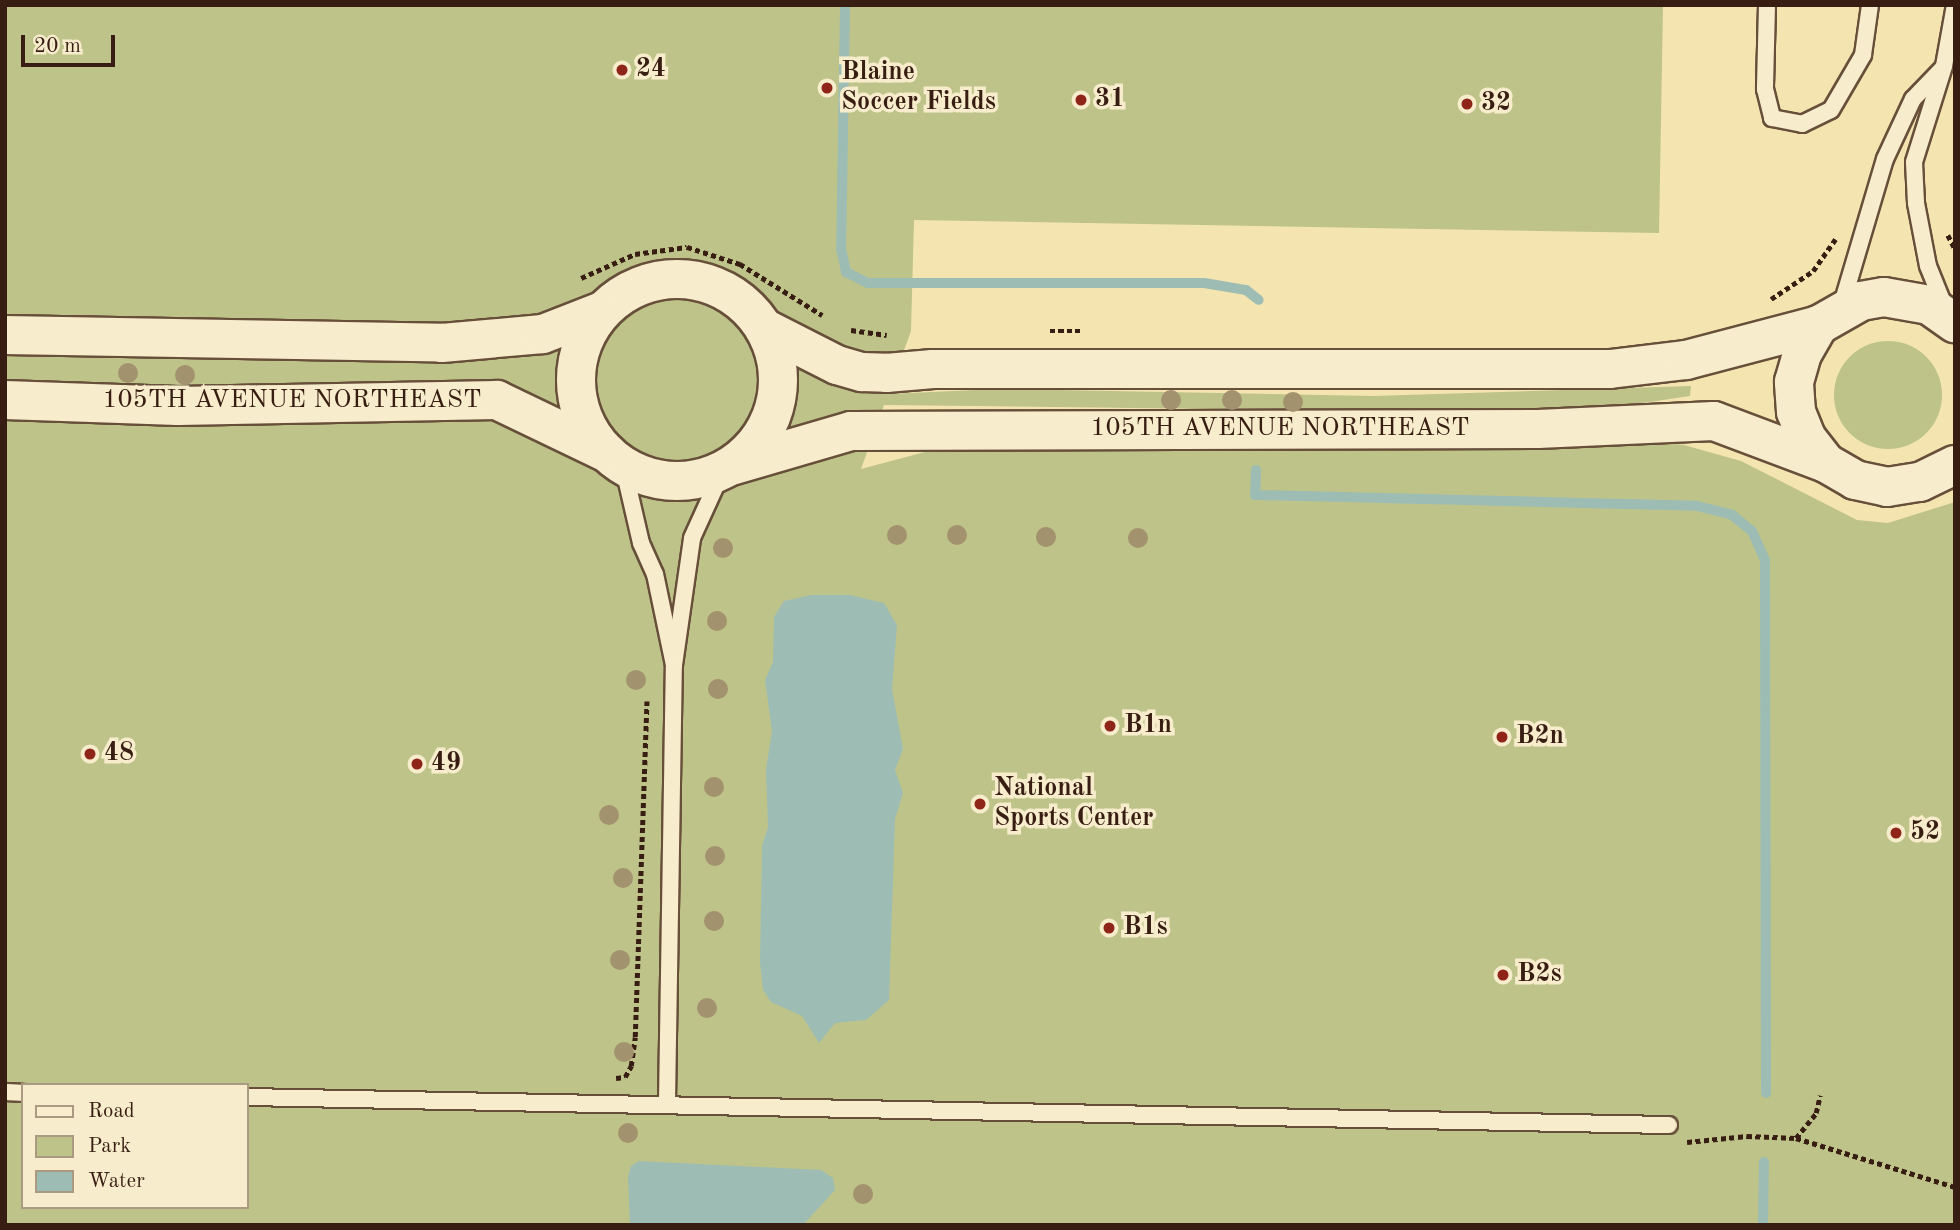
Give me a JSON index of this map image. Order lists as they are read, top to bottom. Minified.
{"streets":{"street":["105TH AVENUE NORTHEAST"]},"places":["24","Blaine Soccer Fields","31","32","B1n","B2n","48","49","National Sports Center","52","B1s","B2s"],"legend":["Road","Park","Water"],"scale_bar":"20 m"}
